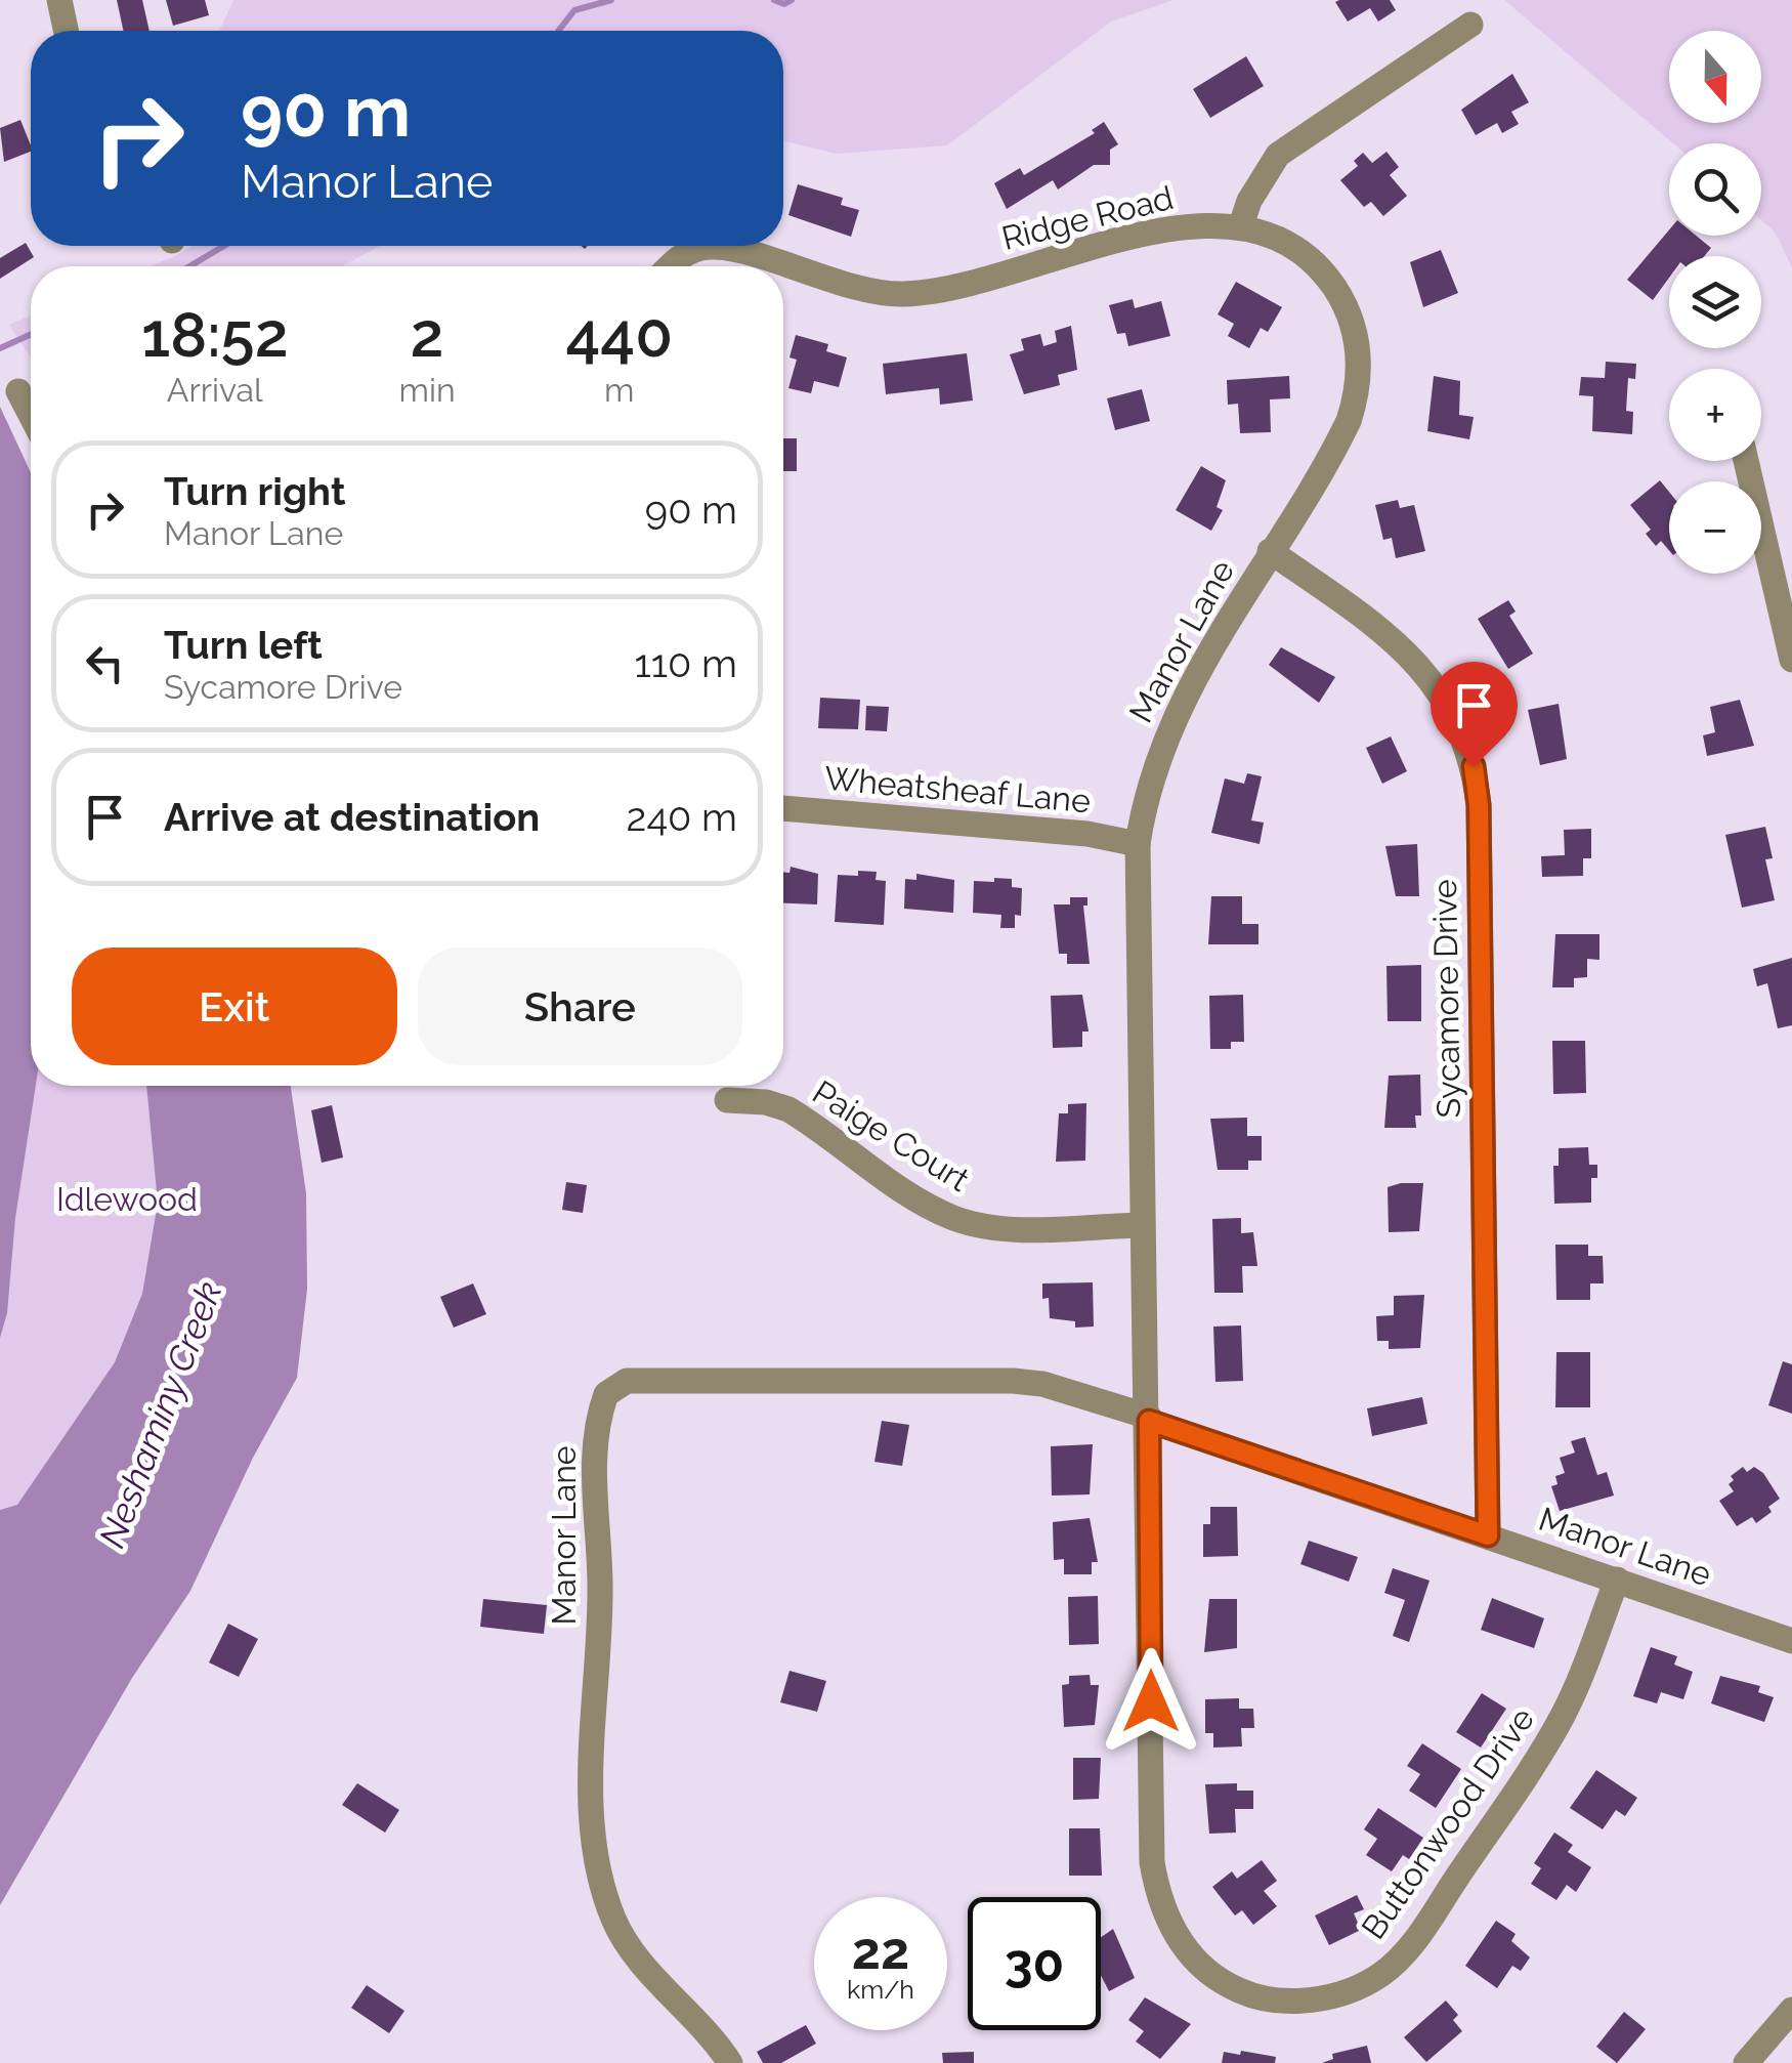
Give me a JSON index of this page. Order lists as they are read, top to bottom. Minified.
{"streets":{"street":["Ridge Road","Manor Lane","Wheatsheaf Lane","Sycamore Drive","Paige Court","Buttonwood Drive"]},"crossings":[["Ridge Road","Manor Lane"],["Manor Lane","Wheatsheaf Lane"],["Manor Lane","Sycamore Drive"],["Manor Lane","Paige Court"],["Manor Lane","Buttonwood Drive"]],"water":["Neshaminy Creek"],"parks":["Idlewood"],"north":"bottom","page":{"map_buttons":["+","−"],"turn":["90 m","Manor Lane"],"eta":["18:52","Arrival","2","min","440","m"],"list":[{"name":"Turn right","note":"Manor Lane","value":"90 m"},{"name":"Turn left","note":"Sycamore Drive","value":"110 m"},{"name":"Arrive at destination","value":"240 m"}],"buttons":["Exit","Share"],"speed":"22 km/h","limit":"30"}}
